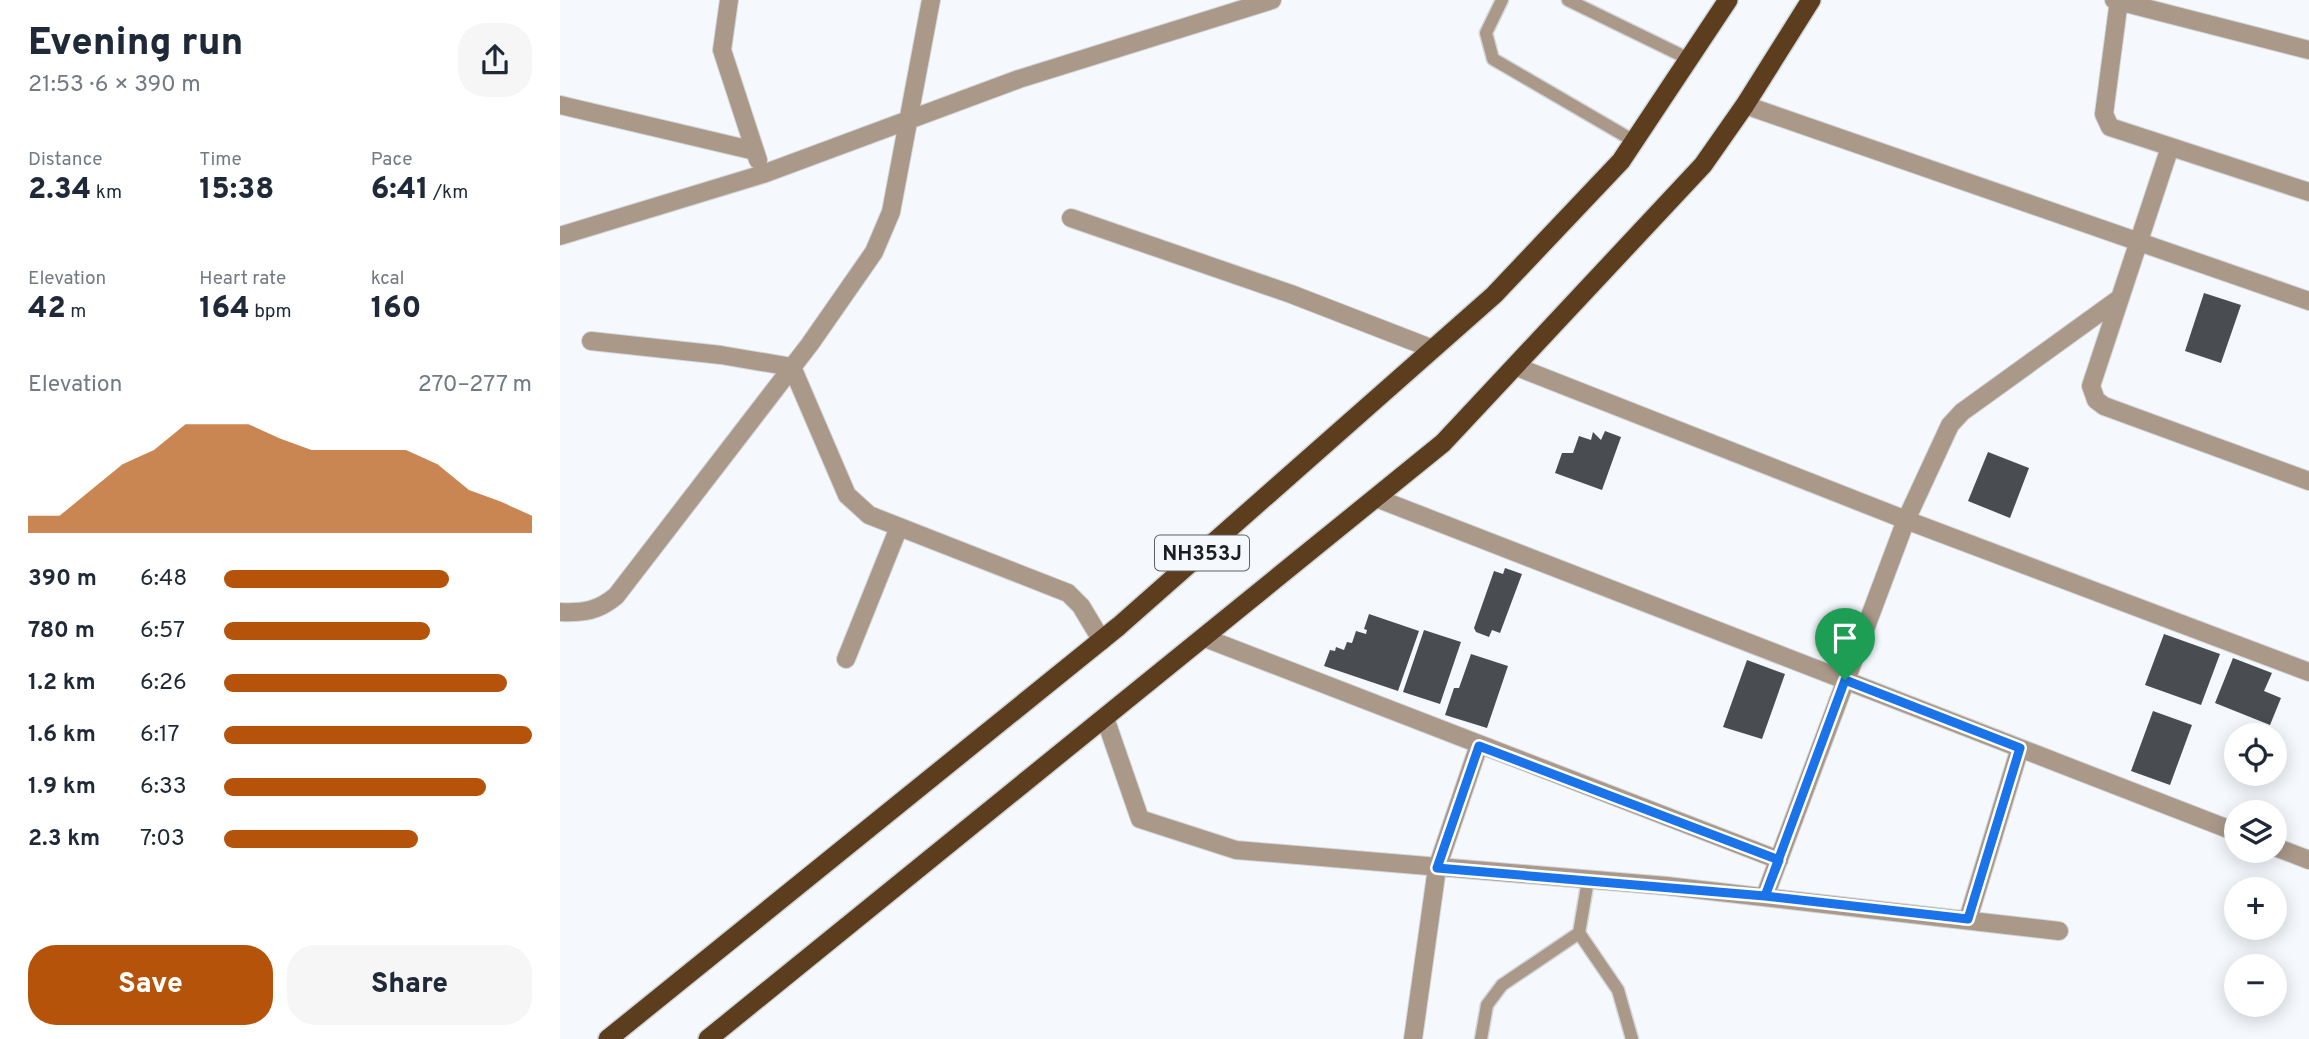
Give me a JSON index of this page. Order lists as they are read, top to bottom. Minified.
{"streets":{"highway":["NH353J"]},"page":{"heading":["Evening run","21:53 · 6 × 390 m"],"stats":[["Distance","2.34 km"],["Time","15:38"],["Pace","6:41 /km"],["Elevation","42 m"],["Heart rate","164 bpm"],["kcal","160"]],"chart":["Elevation","270–277 m"],"list":[{"name":"390 m","note":"6:48"},{"name":"780 m","note":"6:57"},{"name":"1.2 km","note":"6:26"},{"name":"1.6 km","note":"6:17"},{"name":"1.9 km","note":"6:33"},{"name":"2.3 km","note":"7:03"}],"map_buttons":["+","−"],"buttons":["Save","Share"]}}
